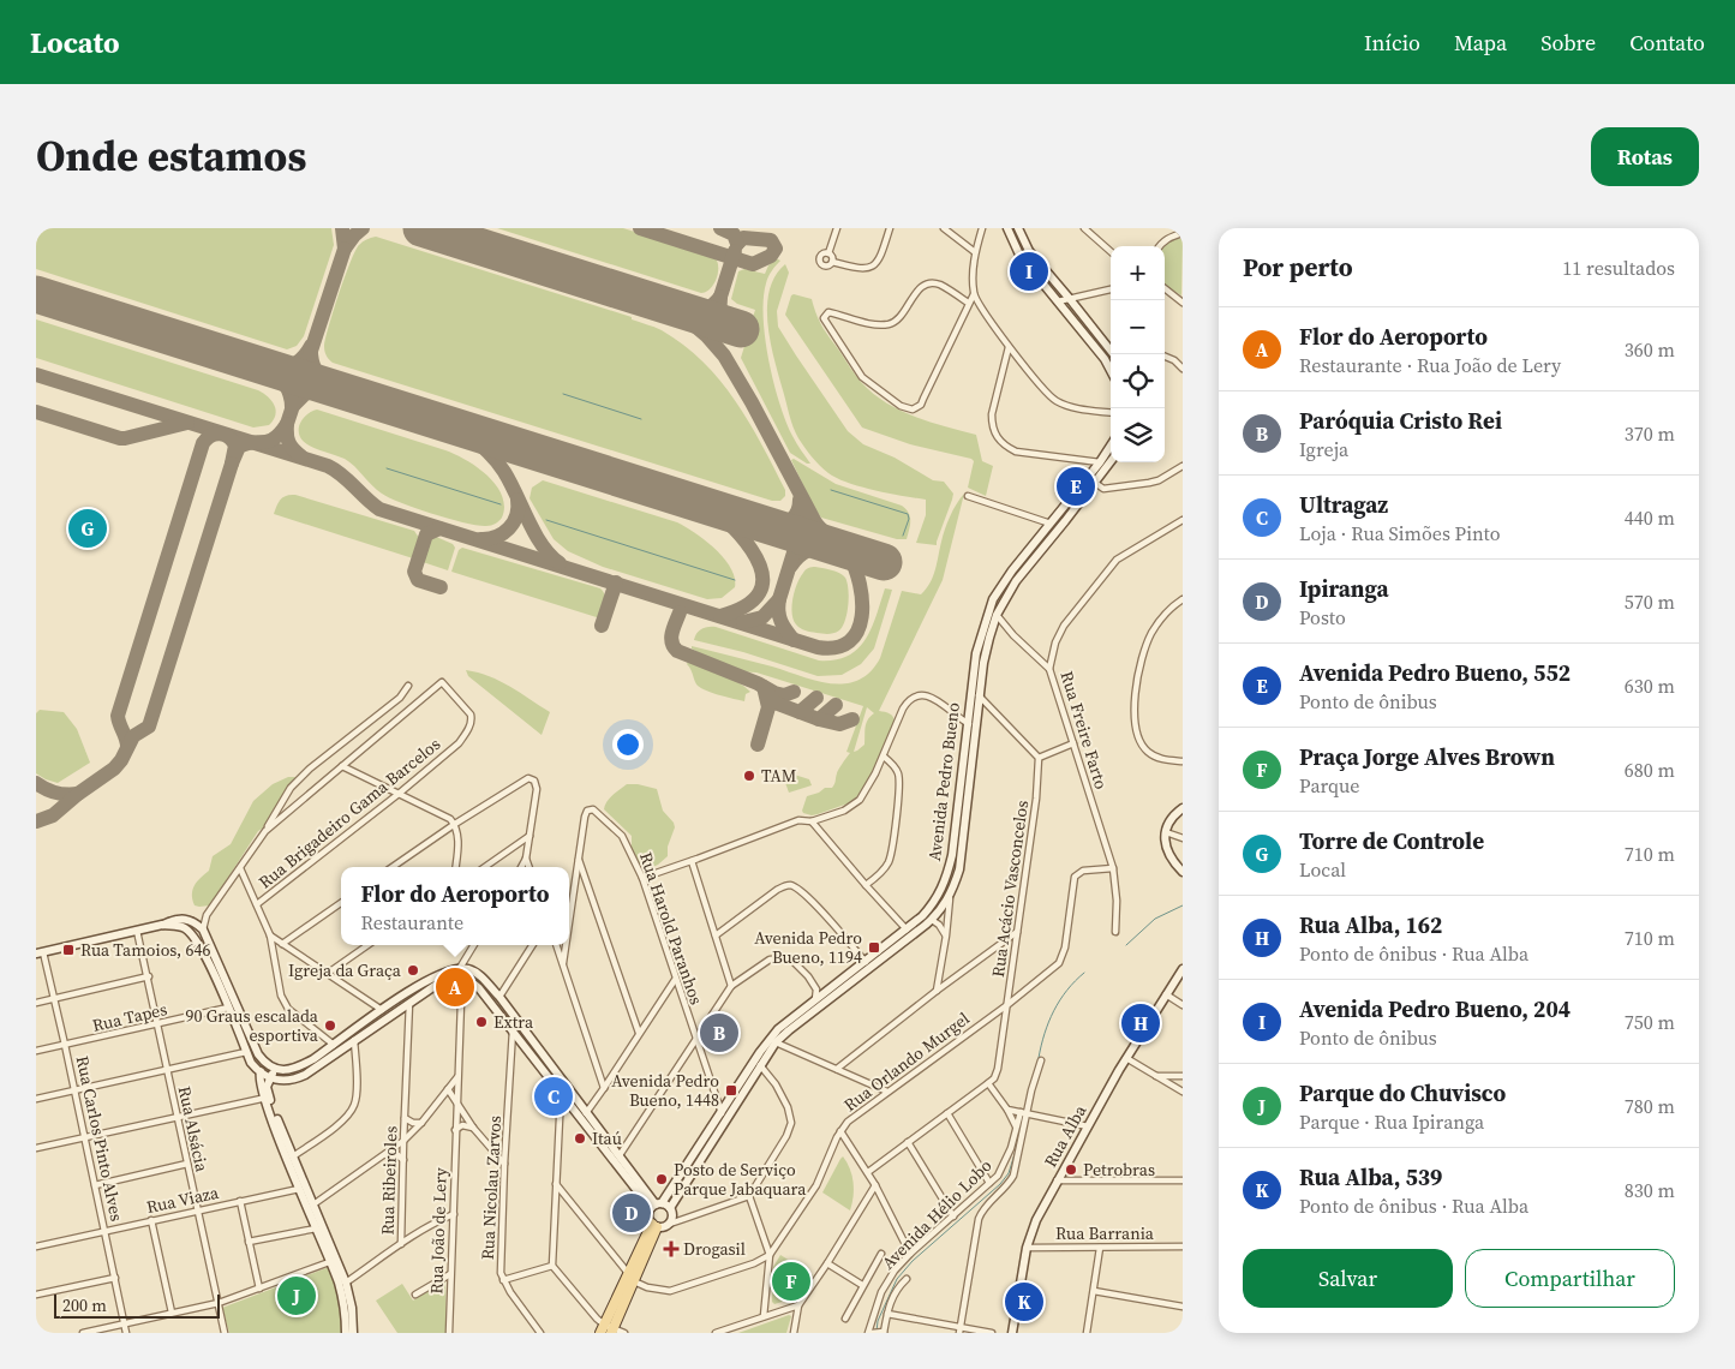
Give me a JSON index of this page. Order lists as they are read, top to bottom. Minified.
{"streets":{"main road":["Avenida Pedro Bueno","Rua Alba"],"street":["Rua Freire Farto","Rua Brigadeiro Gama Barcelos","Rua Acácio Vasconcelos","Rua Harold Paranhos","Rua Tapes","Rua Orlando Murgel","Rua Alsácia","Rua Carlos Pinto Alves","Rua Ribeiroles","Rua Nicolau Zarvos","Rua Viaza","Avenida Hélio Lobo","Rua João de Lery","Rua Barrania"]},"crossings":[["Rua Freire Farto","Rua Orlando Murgel"],["Avenida Pedro Bueno","Rua Harold Paranhos"],["Rua Acácio Vasconcelos","Rua Orlando Murgel"],["Rua Tapes","Rua Alsácia"],["Rua Tapes","Rua Carlos Pinto Alves"],["Rua Alsácia","Rua Viaza"],["Rua Alba","Rua Barrania"],["Rua Carlos Pinto Alves","Rua Viaza"]],"places":{"other":["TAM","Igreja da Graça","Extra","90 Graus escalada esportiva","Itaú","Petrobras","Posto de Serviço Parque Jabaquara"],"transit":["Avenida Pedro Bueno, 1194","Rua Tamoios, 646","Avenida Pedro Bueno, 1448"],"health":["Drogasil"]},"scale_bar":"200 m","page":{"header":"Locato","nav":["Início","Mapa","Sobre","Contato"],"title":"Onde estamos","buttons":["Rotas",["Salvar","Compartilhar"]],"heading":["Por perto","11 resultados"],"map_buttons":["+","−"],"pins":["I","E","G","A","H","B","C","D","F","J","K"],"list":[{"mark":"A","name":"Flor do Aeroporto","note":"Restaurante · Rua João de Lery","value":"360 m"},{"mark":"B","name":"Paróquia Cristo Rei","note":"Igreja","value":"370 m"},{"mark":"C","name":"Ultragaz","note":"Loja · Rua Simões Pinto","value":"440 m"},{"mark":"D","name":"Ipiranga","note":"Posto","value":"570 m"},{"mark":"E","name":"Avenida Pedro Bueno, 552","note":"Ponto de ônibus","value":"630 m"},{"mark":"F","name":"Praça Jorge Alves Brown","note":"Parque","value":"680 m"},{"mark":"G","name":"Torre de Controle","note":"Local","value":"710 m"},{"mark":"H","name":"Rua Alba, 162","note":"Ponto de ônibus · Rua Alba","value":"710 m"},{"mark":"I","name":"Avenida Pedro Bueno, 204","note":"Ponto de ônibus","value":"750 m"},{"mark":"J","name":"Parque do Chuvisco","note":"Parque · Rua Ipiranga","value":"780 m"},{"mark":"K","name":"Rua Alba, 539","note":"Ponto de ônibus · Rua Alba","value":"830 m"}],"popup":["Flor do Aeroporto","Restaurante"],"scale":"200 m"}}
